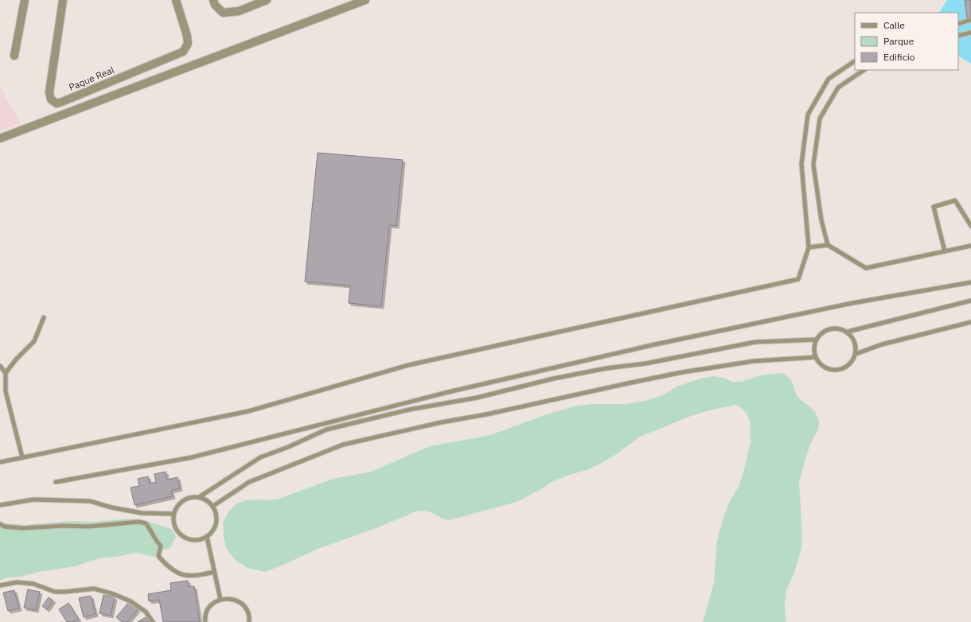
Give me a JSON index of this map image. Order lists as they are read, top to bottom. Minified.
{"streets":{"street":["Paque Real"]},"legend":["Calle","Parque","Edificio"]}
